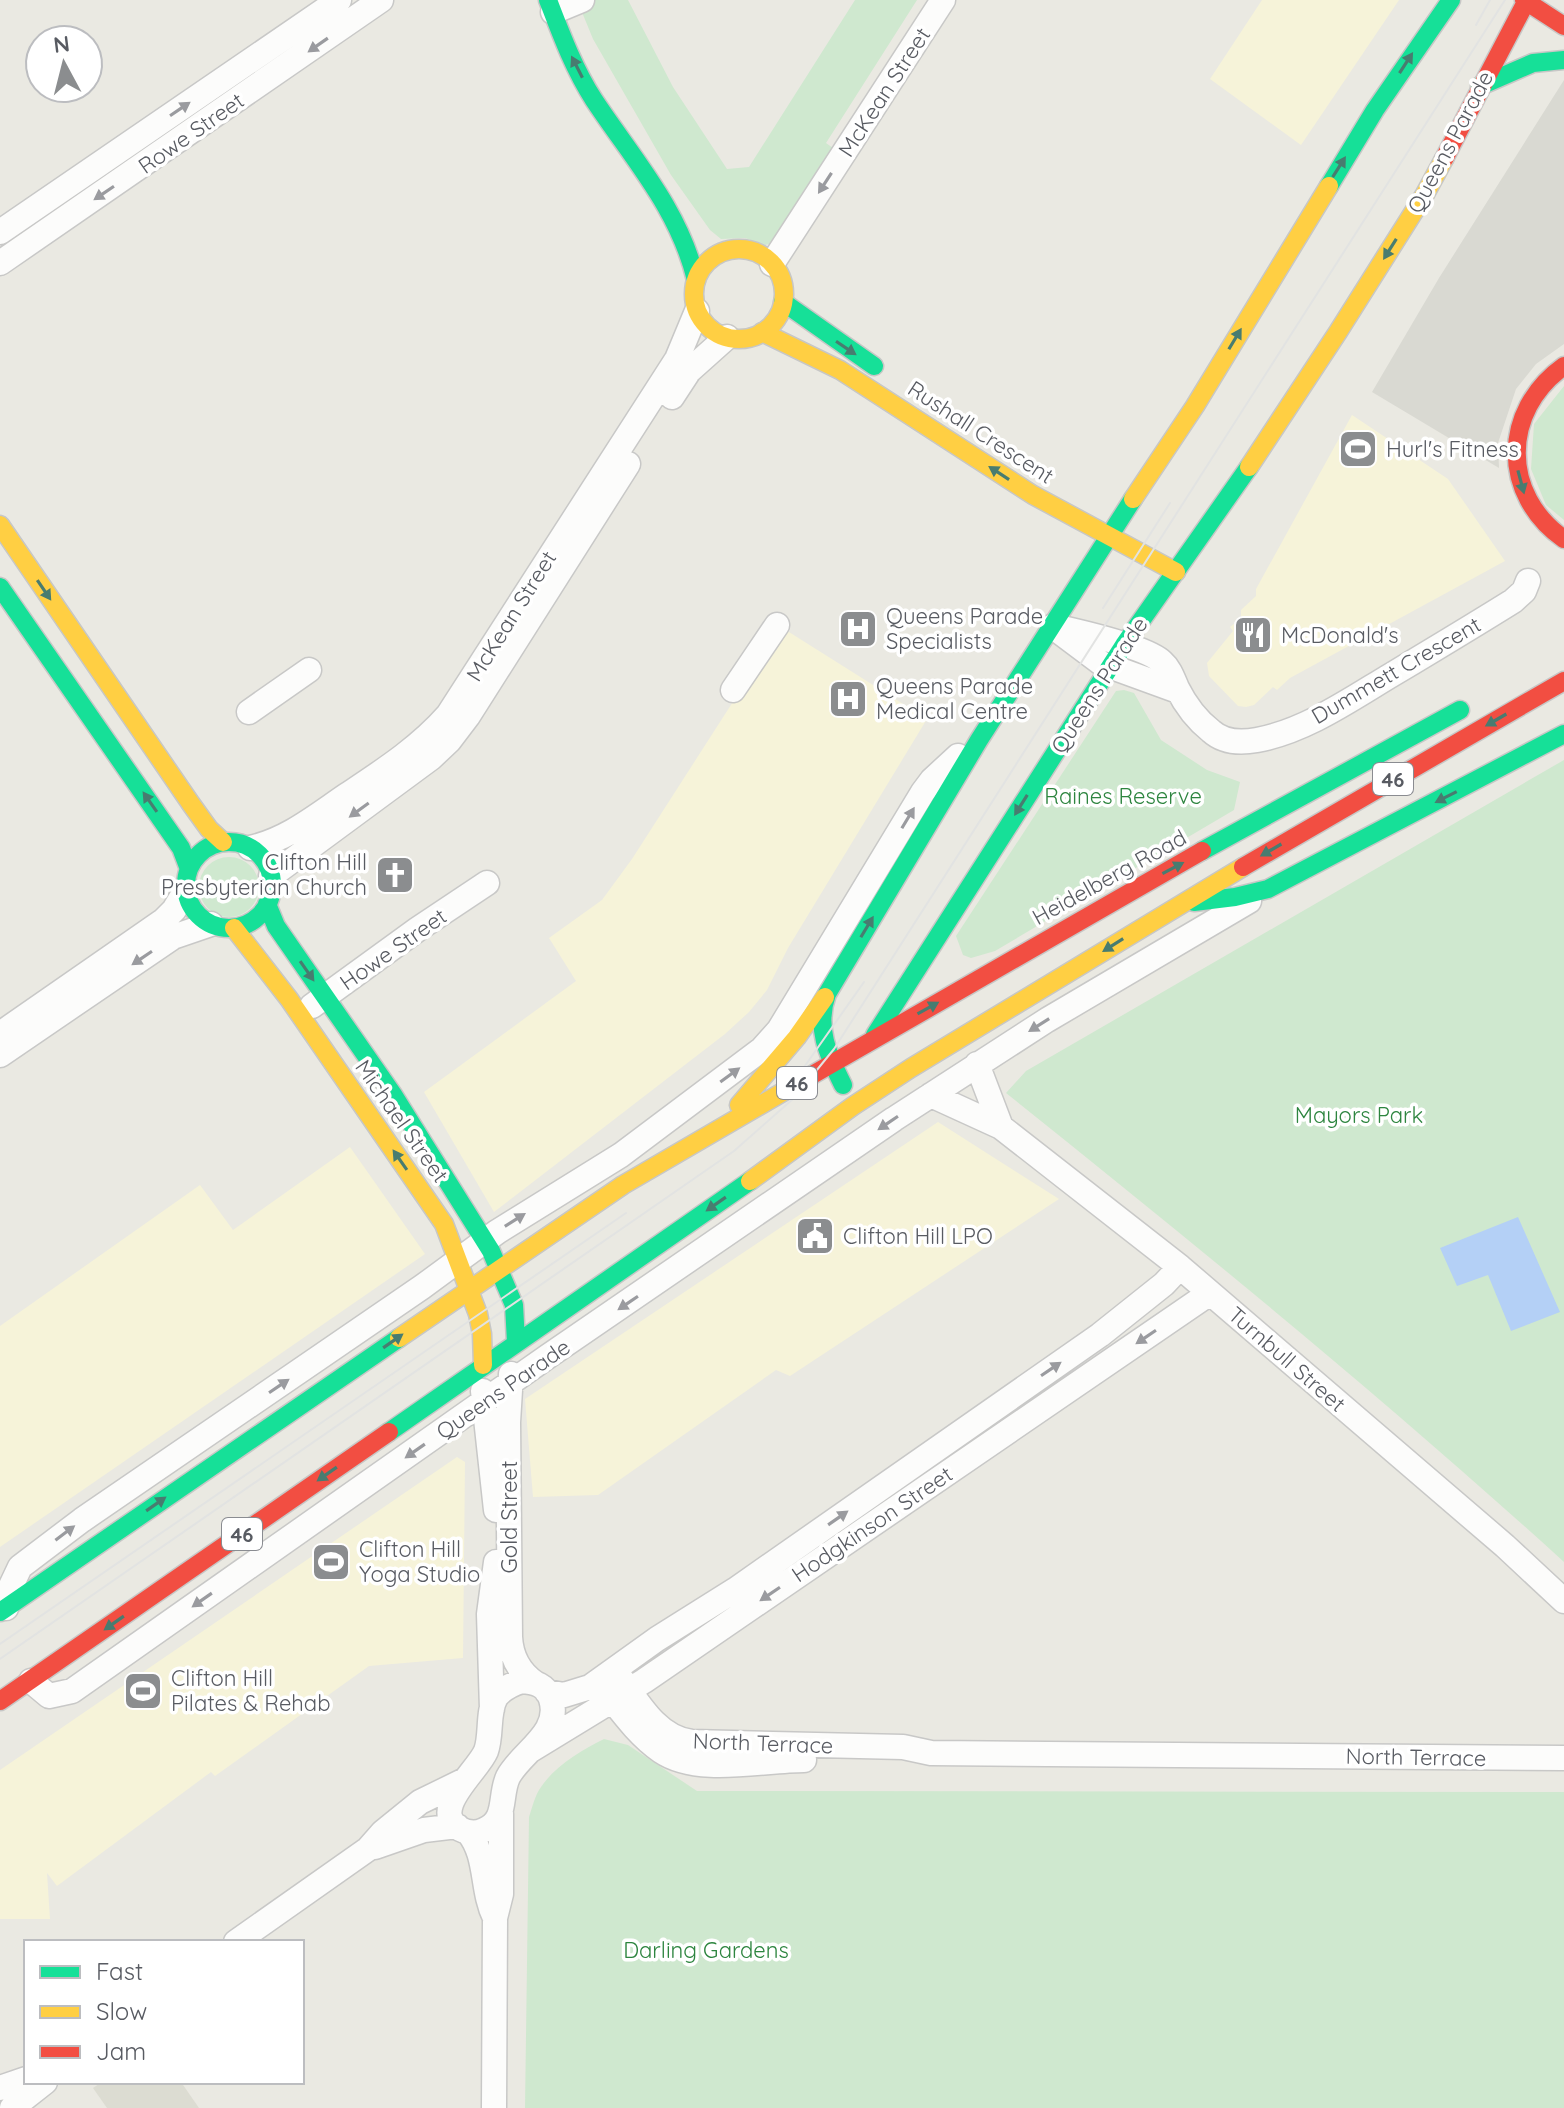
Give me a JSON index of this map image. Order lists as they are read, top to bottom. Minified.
{"streets":{"main road":["Queens Parade","Rushall Crescent","46","Heidelberg Road","Michael Street"],"street":["McKean Street","Rowe Street","Dummett Crescent","Howe Street","Turnbull Street","Gold Street","Hodgkinson Street","North Terrace"]},"crossings":[["McKean Street","Rushall Crescent"],["McKean Street","Michael Street"],["Queens Parade","Rushall Crescent"],["Queens Parade","Dummett Crescent"],["Queens Parade","46"],["Queens Parade","Heidelberg Road"],["Queens Parade","Michael Street"],["Queens Parade","Turnbull Street"],["Queens Parade","Gold Street"],["46","Heidelberg Road"],["46","Michael Street"],["Howe Street","Michael Street"],["Michael Street","Gold Street"],["Turnbull Street","Hodgkinson Street"],["Gold Street","Hodgkinson Street"],["Hodgkinson Street","North Terrace"]],"parks":["Raines Reserve","Mayors Park","Darling Gardens"],"places":{"sports":["Hurl's Fitness","Clifton Hill Yoga Studio","Clifton Hill Pilates & Rehab"],"hospital":["Queens Parade Specialists","Queens Parade Medical Centre"],"restaurant":["McDonald's"],"church":["Clifton Hill Presbyterian Church"],"public building":["Clifton Hill LPO"]},"legend":["Fast","Slow","Jam"],"north":"top"}
